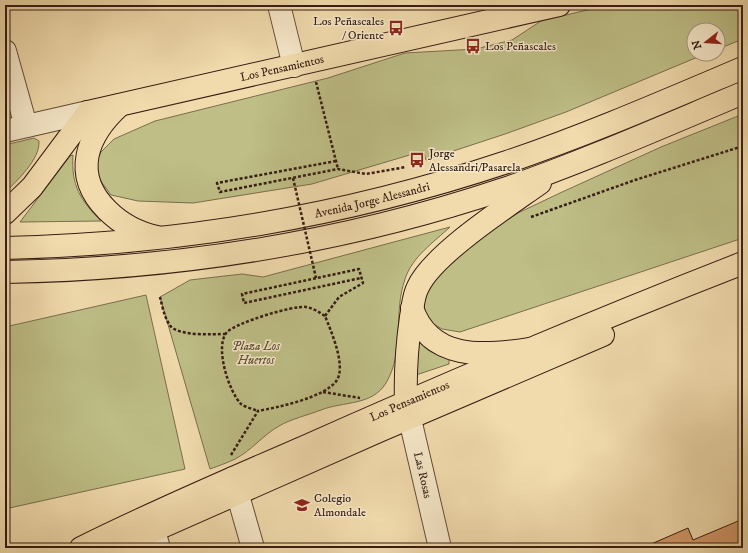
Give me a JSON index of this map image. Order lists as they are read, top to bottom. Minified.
{"streets":{"main road":["Los Pensamientos","Avenida Jorge Alessandri"],"street":["Las Rosas"]},"crossings":[["Los Pensamientos","Las Rosas"]],"parks":["Plaza Los Huertos"],"places":{"bus stop":["Los Peñascales / Oriente","Los Peñascales","Jorge Alessandri/Pasarela"],"school or university":["Colegio Almondale"]},"north":"left"}
